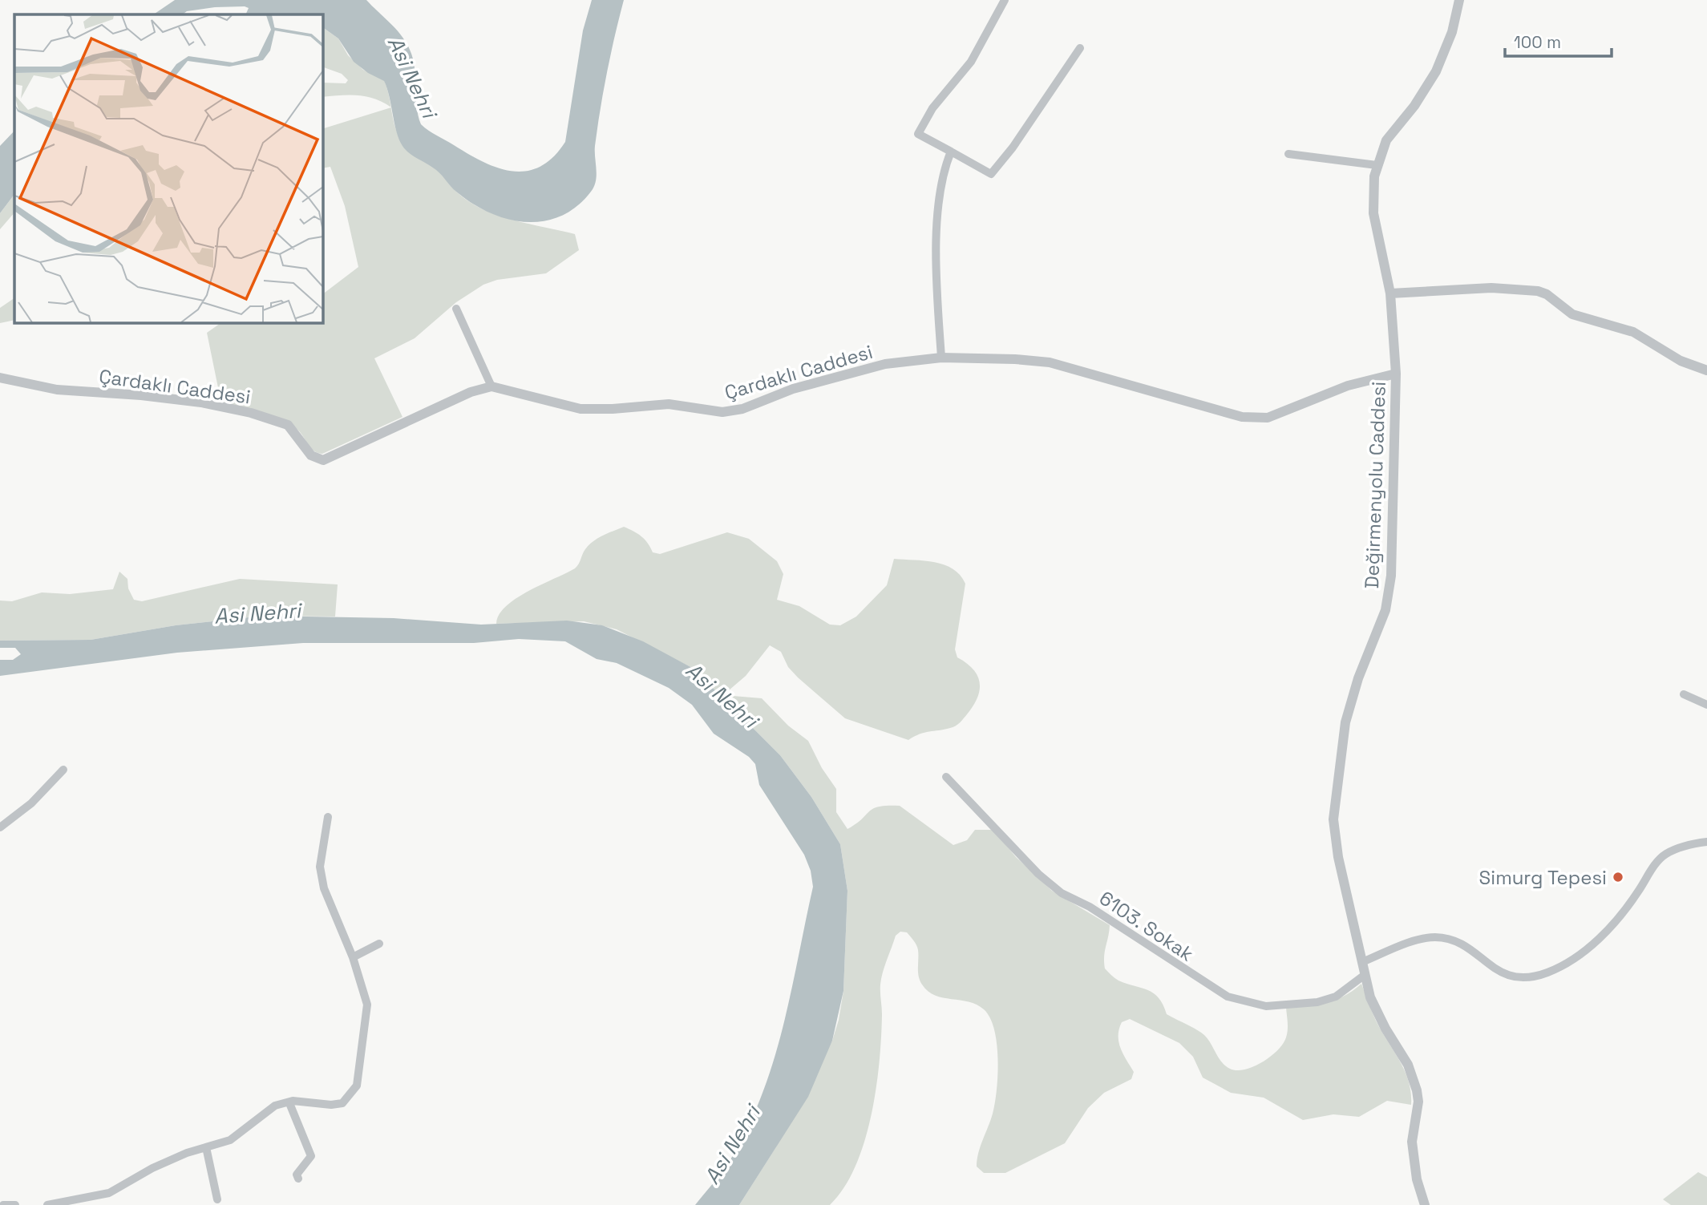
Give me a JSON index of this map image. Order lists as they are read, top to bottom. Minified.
{"streets":{"street":["Çardaklı Caddesi","Değirmenyolu Caddesi","6103. Sokak"]},"crossings":[["Çardaklı Caddesi","Değirmenyolu Caddesi"],["Değirmenyolu Caddesi","6103. Sokak"]],"water":["Asi Nehri"],"places":["Simurg Tepesi"],"scale_bar":"100 m"}
